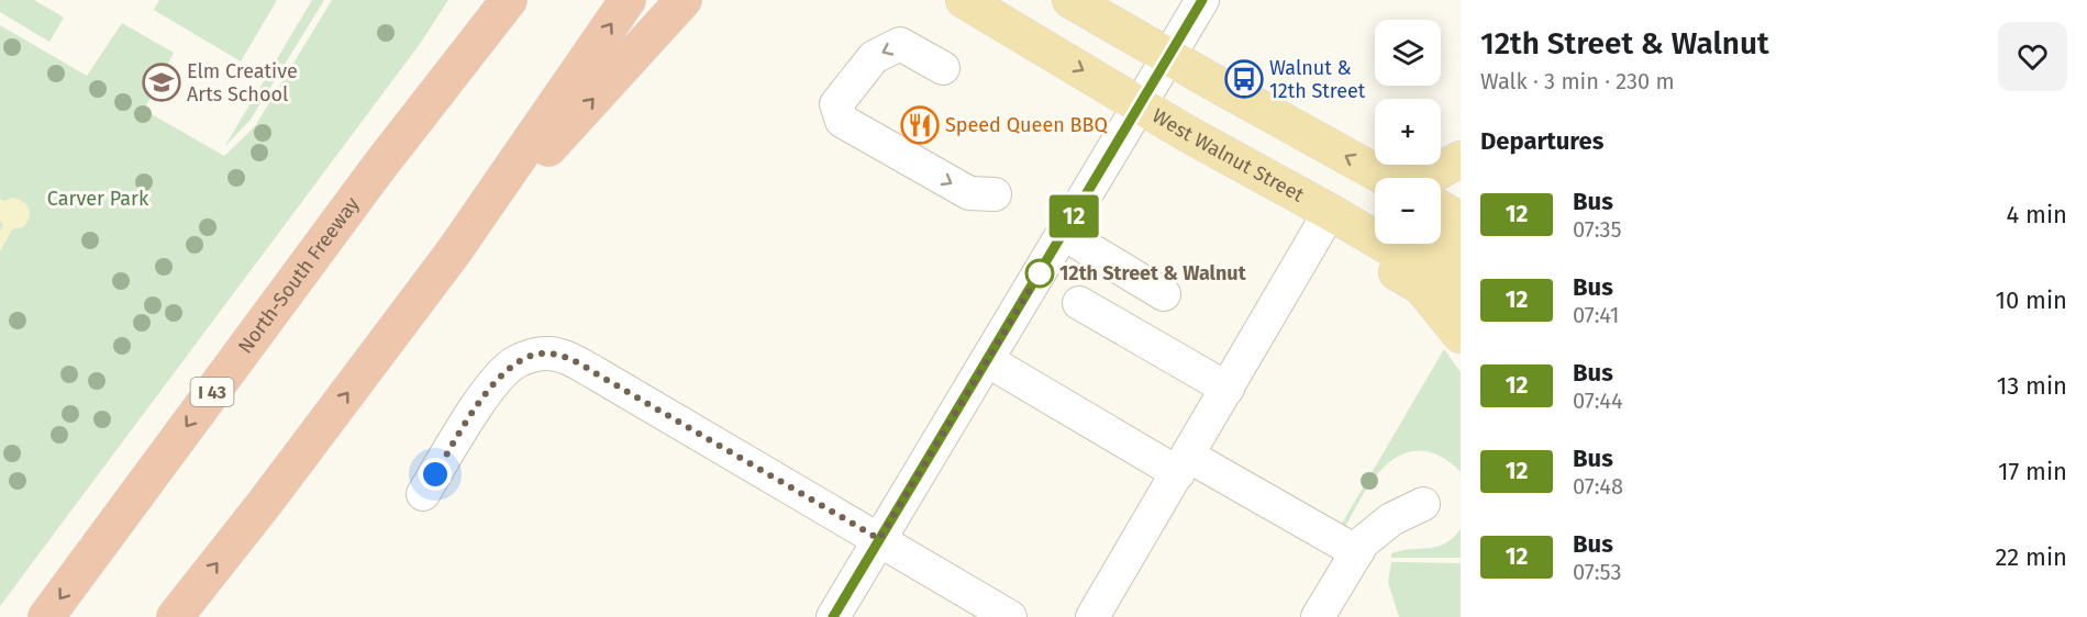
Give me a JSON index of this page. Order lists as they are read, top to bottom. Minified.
{"streets":{"highway":["North-South Freeway","I 43"],"main road":["West Walnut Street"]},"parks":["Carver Park"],"places":{"bus stop":["Walnut & 12th Street"],"school or university":["Elm Creative Arts School"],"restaurant":["Speed Queen BBQ"],"other":["12th Street & Walnut"]},"lines":["bus line 12"],"page":{"on_map":"12","heading":[["12th Street & Walnut","Walk · 3 min · 230 m"],"Departures"],"map_buttons":["+","−"],"list":[{"mark":"12","name":"Bus","note":"07:35","value":"4 min"},{"mark":"12","name":"Bus","note":"07:41","value":"10 min"},{"mark":"12","name":"Bus","note":"07:44","value":"13 min"},{"mark":"12","name":"Bus","note":"07:48","value":"17 min"},{"mark":"12","name":"Bus","note":"07:53","value":"22 min"}]}}
